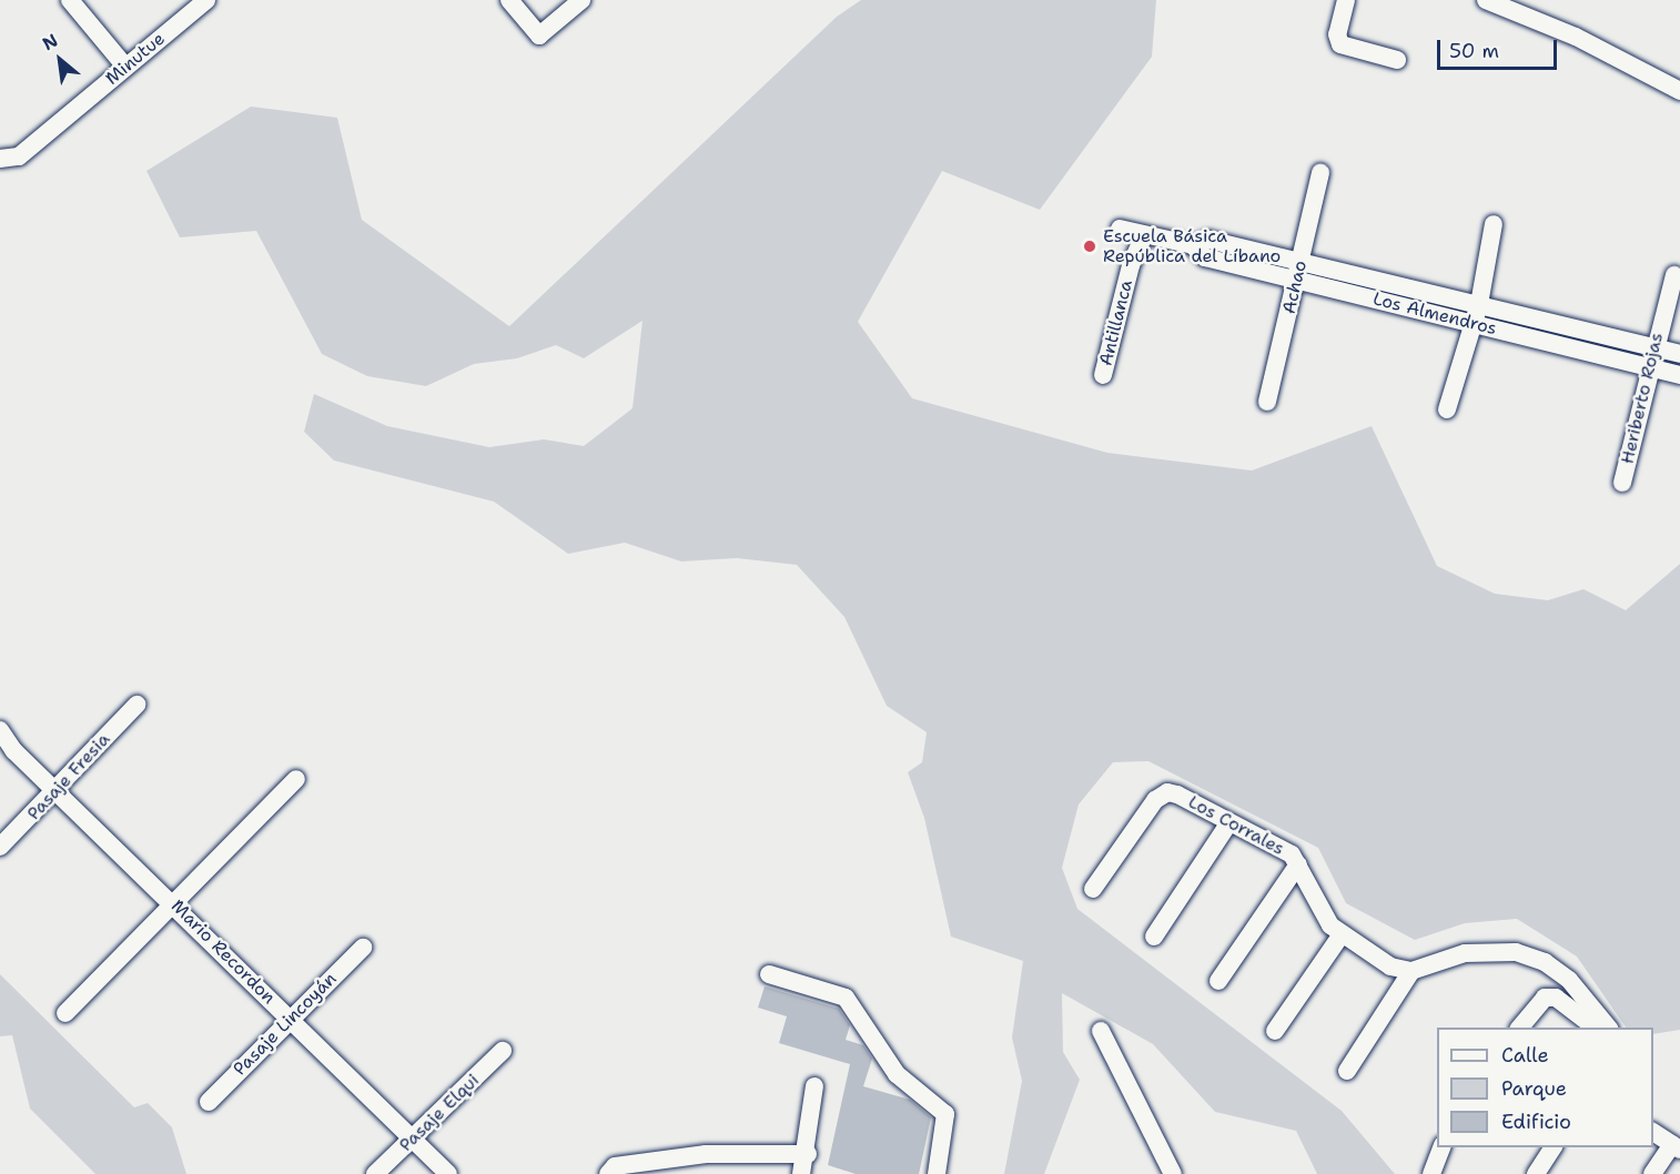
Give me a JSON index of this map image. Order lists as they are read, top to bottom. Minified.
{"streets":{"street":["Minutue","Achao","Los Almendros","Antillanca","Heriberto Rojas","Pasaje Fresia","Los Corrales","Mario Recordon","Pasaje Lincoyán","Pasaje Elqui"]},"crossings":[["Achao","Los Almendros"],["Los Almendros","Antillanca"],["Los Almendros","Heriberto Rojas"],["Pasaje Fresia","Mario Recordon"],["Mario Recordon","Pasaje Lincoyán"],["Mario Recordon","Pasaje Elqui"]],"places":["Escuela Básica República del Líbano"],"legend":["Calle","Parque","Edificio"],"scale_bar":"50 m","north":"top left"}
